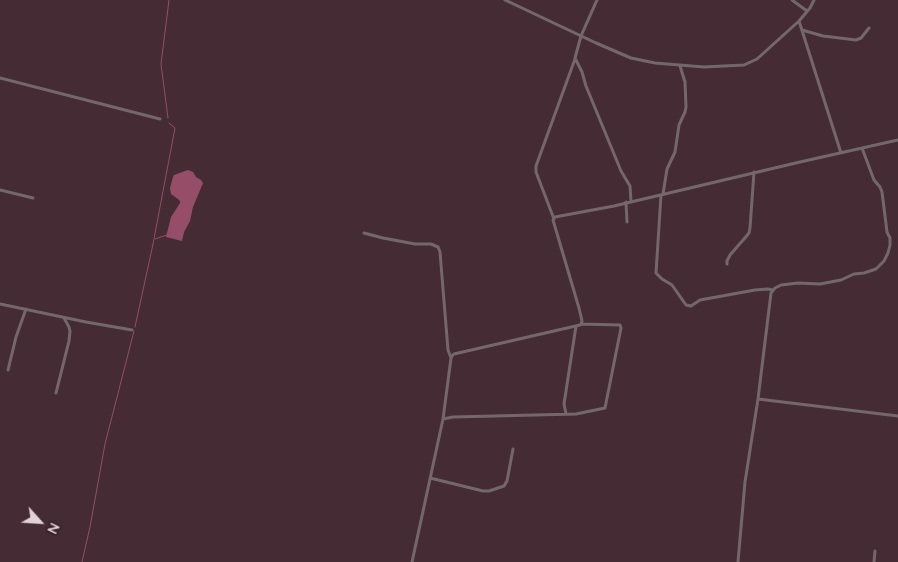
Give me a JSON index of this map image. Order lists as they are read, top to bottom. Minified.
{"north":"bottom right"}
